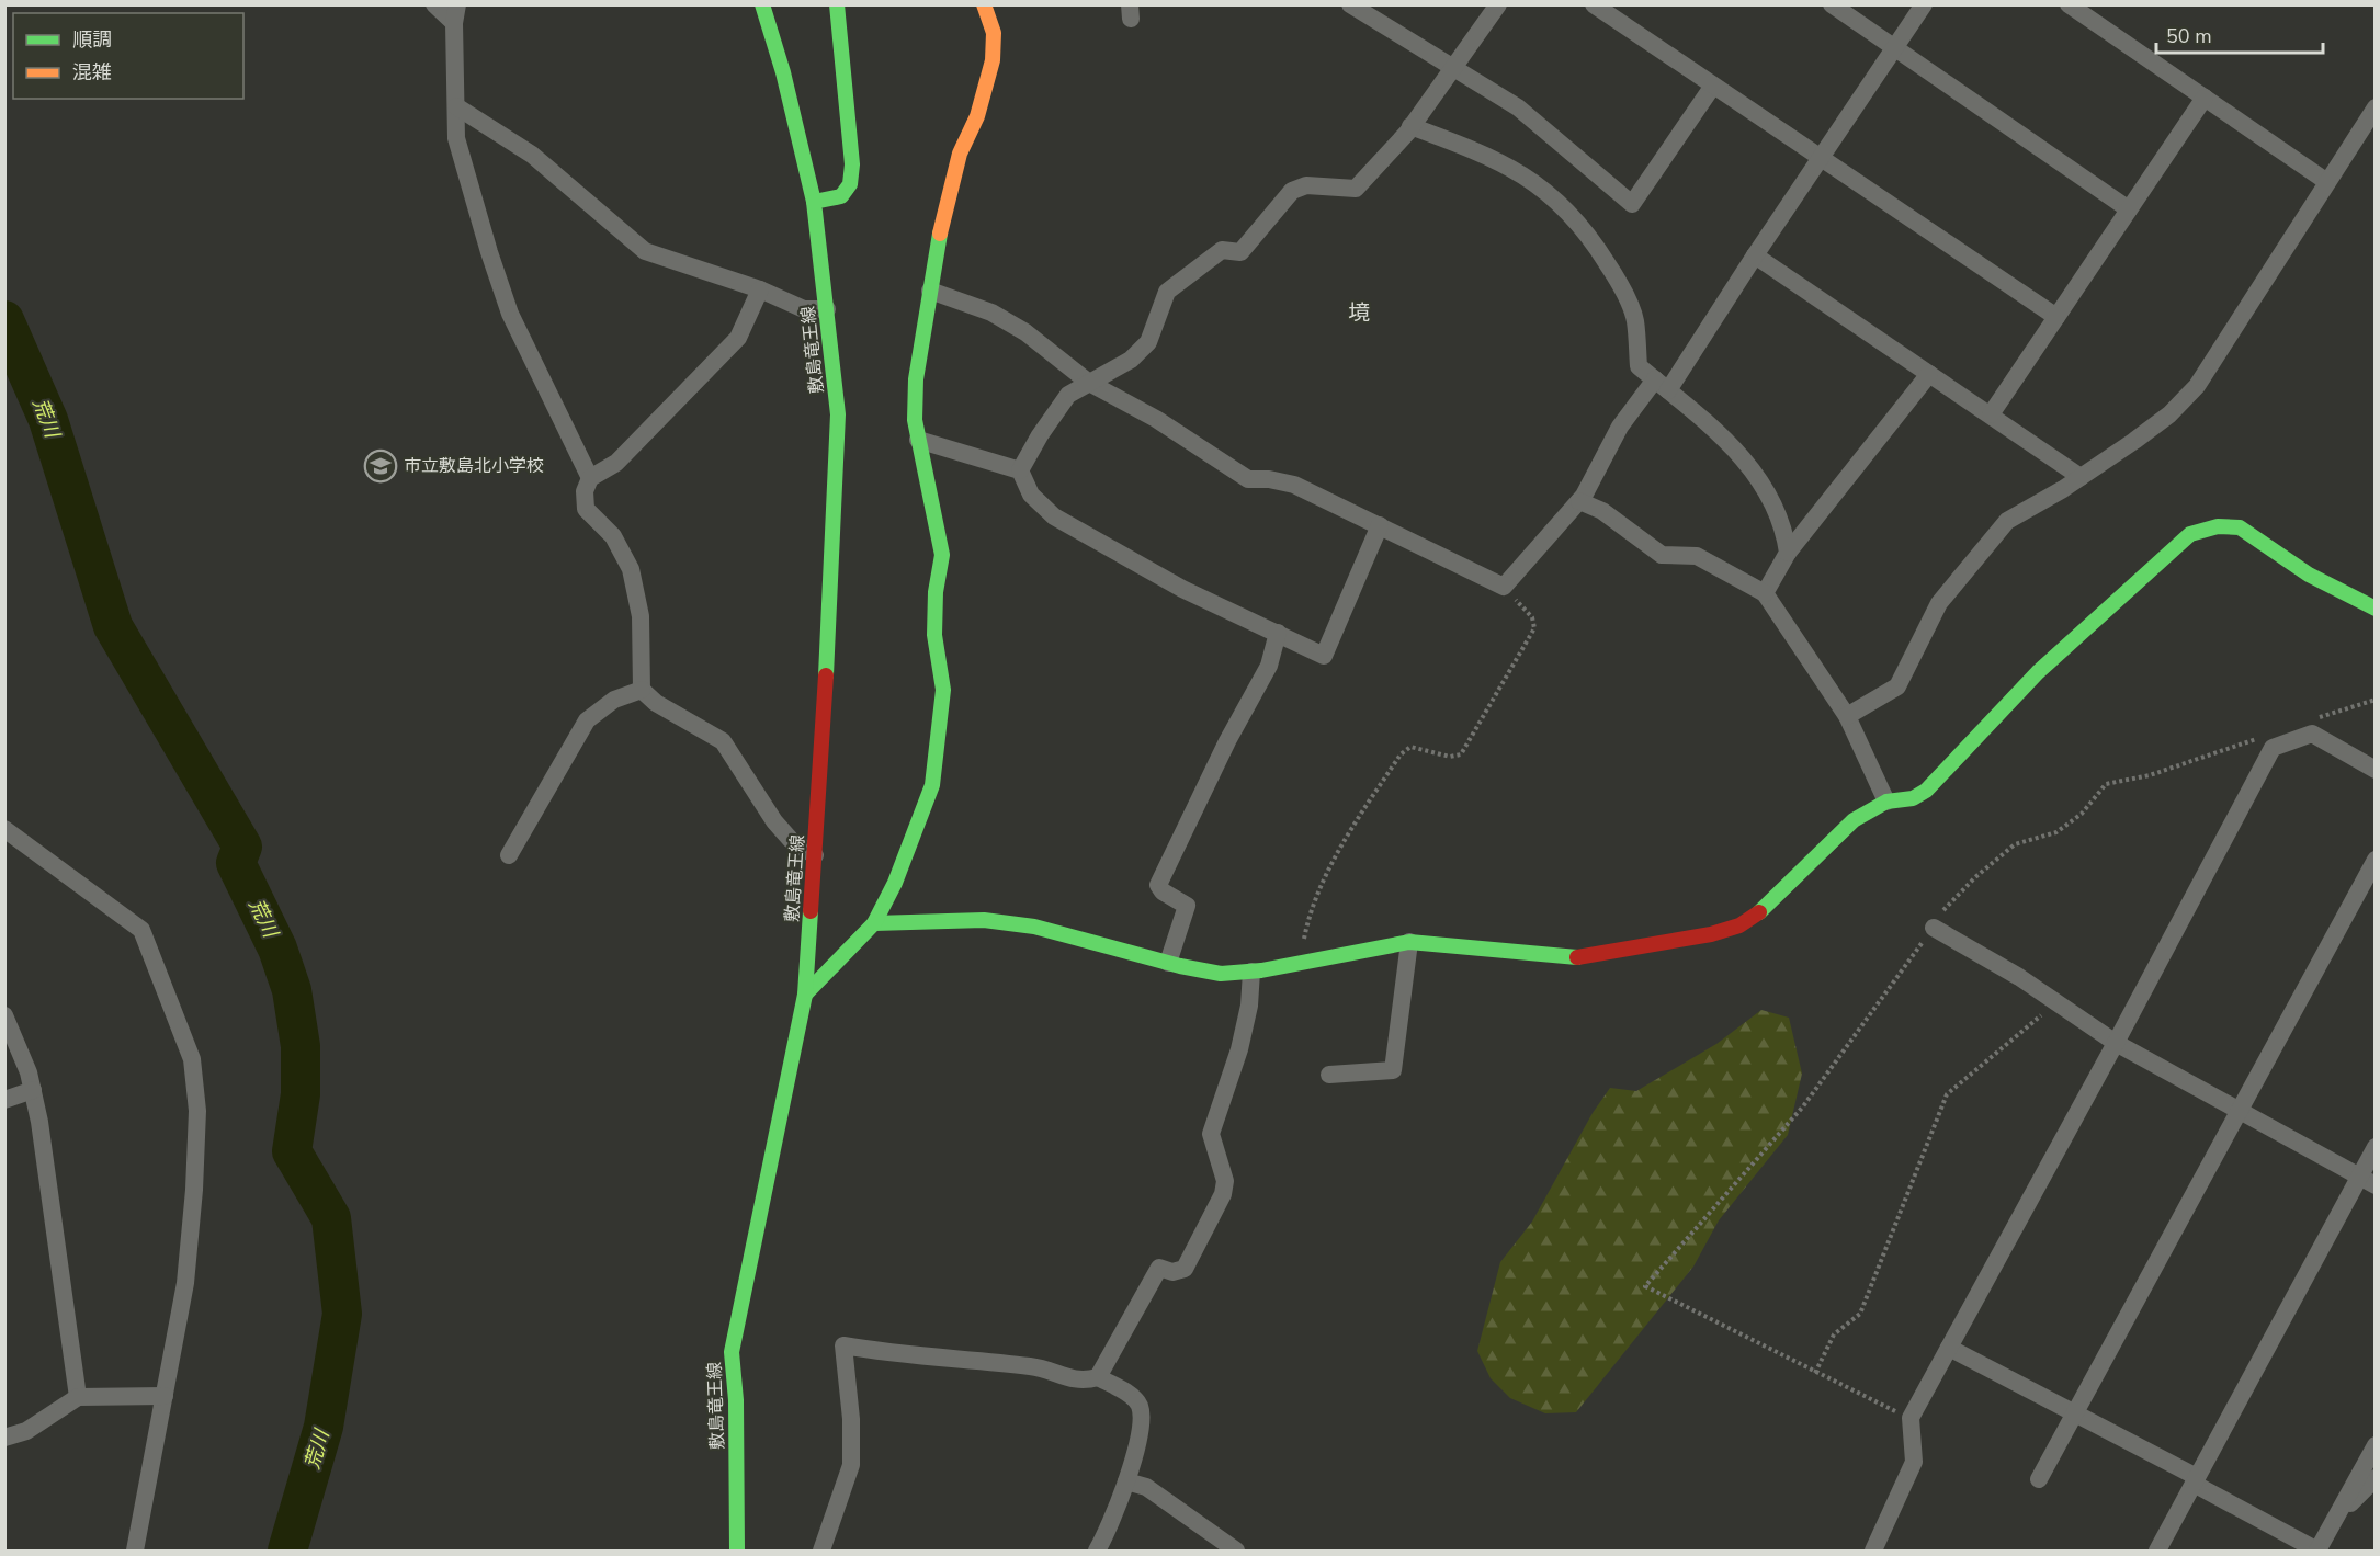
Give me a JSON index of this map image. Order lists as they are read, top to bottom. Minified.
{"streets":{"street":["敷島竜王線"]},"districts":["境"],"water":["荒川"],"places":{"school or university":["市立敷島北小学校"]},"legend":["順調","混雑"],"scale_bar":"50 m"}
